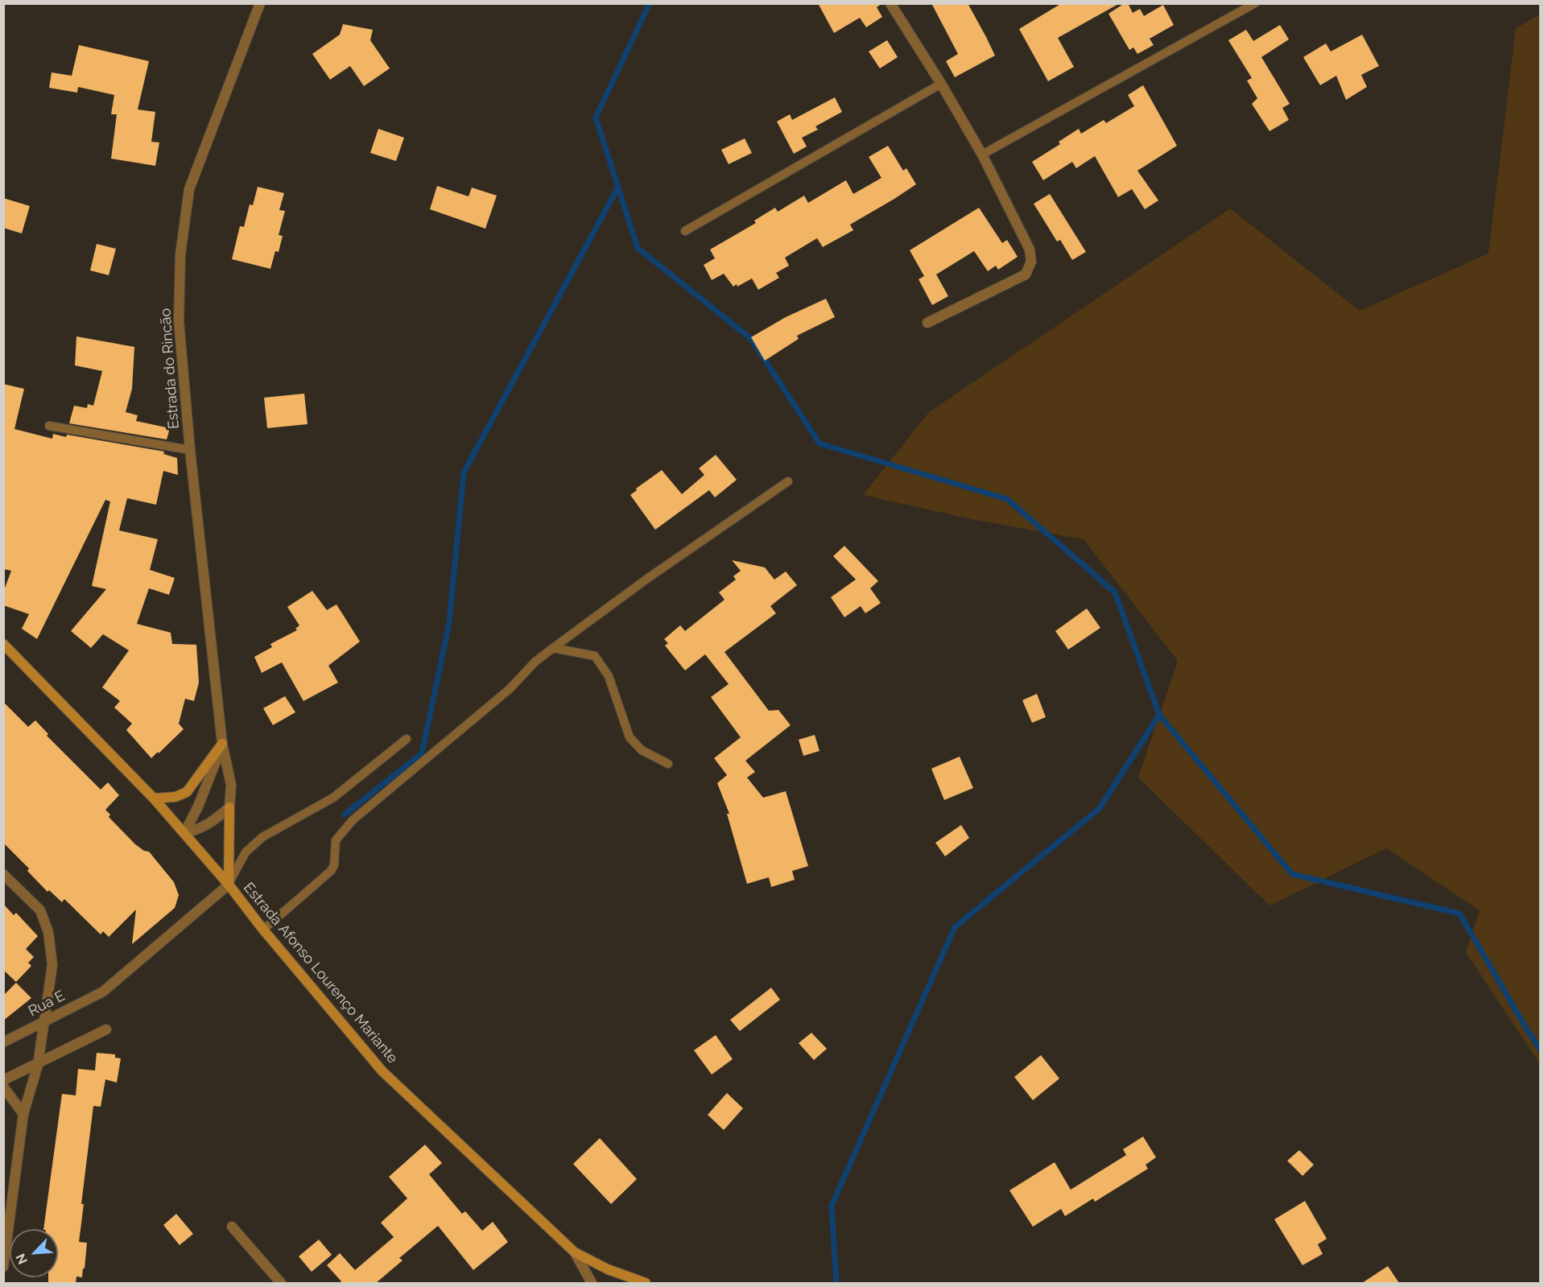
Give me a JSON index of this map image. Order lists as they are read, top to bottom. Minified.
{"streets":{"main road":["Estrada Afonso Lourenço Mariante"],"street":["Estrada do Rincão","Rua E"]},"crossings":[["Estrada do Rincão","Estrada Afonso Lourenço Mariante"],["Estrada Afonso Lourenço Mariante","Rua E"]],"north":"bottom left"}
